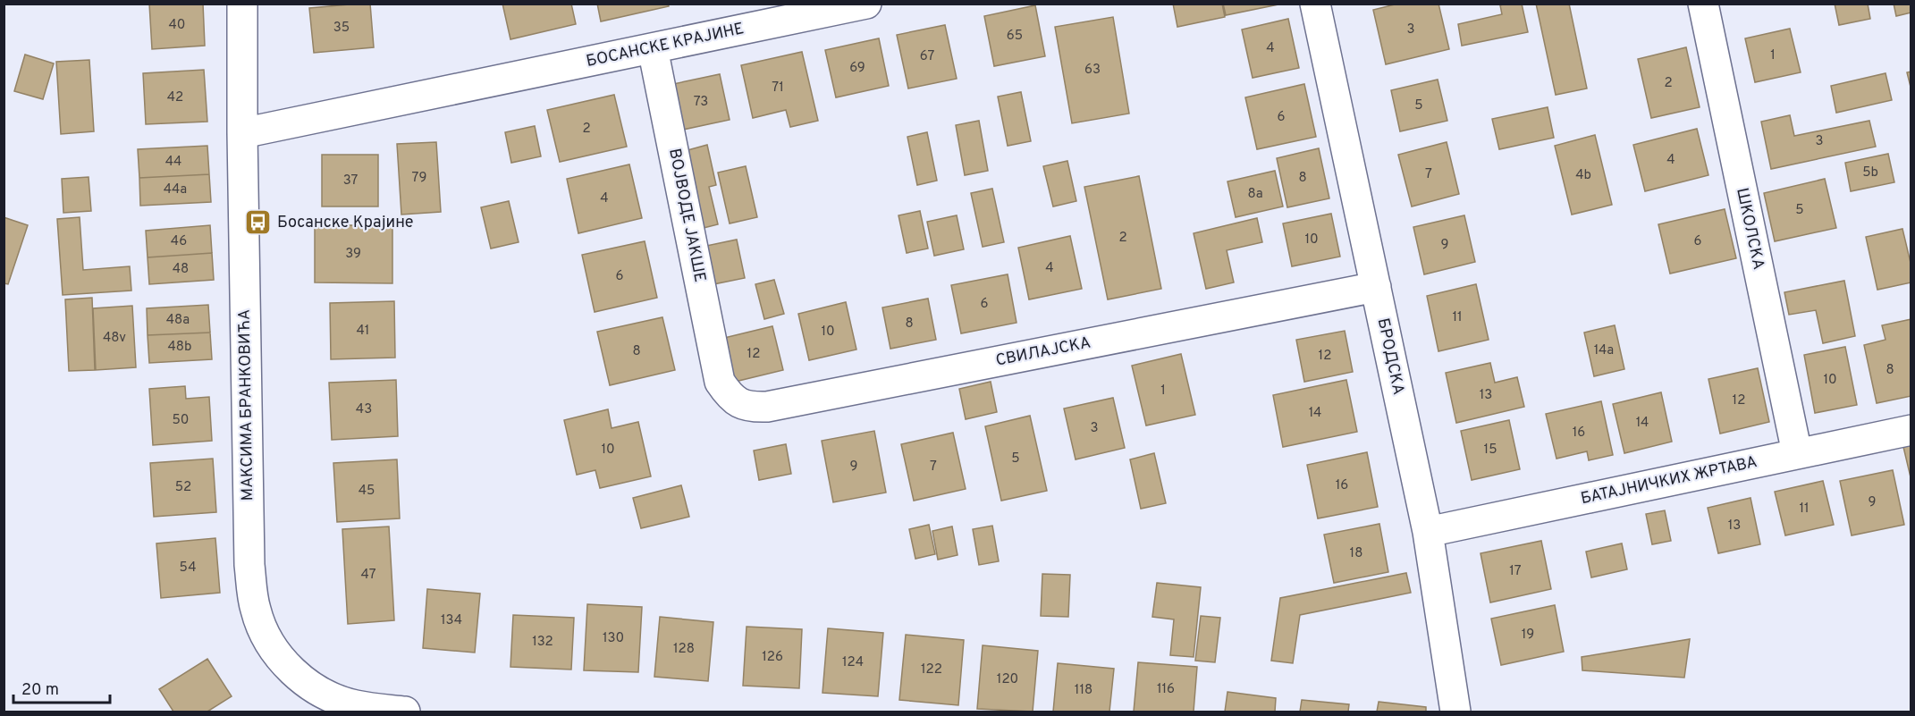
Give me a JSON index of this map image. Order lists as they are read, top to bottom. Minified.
{"streets":{"street":["БОСАНСКЕ КРАЈИНЕ","ВОЈВОДЕ ЈАКШЕ","ШКОЛСКА","СВИЛАЈСКА","БРОДСКА","МАКСИМА БРАНКОВИЋА","БАТАЈНИЧКИХ ЖРТАВА"]},"crossings":[["БОСАНСКЕ КРАЈИНЕ","ВОЈВОДЕ ЈАКШЕ"],["БОСАНСКЕ КРАЈИНЕ","МАКСИМА БРАНКОВИЋА"],["ВОЈВОДЕ ЈАКШЕ","СВИЛАЈСКА"],["ШКОЛСКА","БАТАЈНИЧКИХ ЖРТАВА"],["СВИЛАЈСКА","БРОДСКА"],["БРОДСКА","БАТАЈНИЧКИХ ЖРТАВА"]],"places":{"bus stop":["Босанске Крајине"]},"house_numbers":["40","35","3","65","4","1","67","69","63","2","71","42","73","5","6","2","3","4","44","5b","7","4b","79","8","37","44a","8a","4","5","2","10","46","6","9","39","4","48","6","6","11","48a","8","41","10","48v","48b","14a","8","12","12","8","10","1","13","12","43","14","50","14","3","16","10","15","5","9","7","16","52","45","9","11","13","18","54","17","47","134","19","130","132","128","126","124","122","120","116","118"],"scale_bar":"20 m"}
